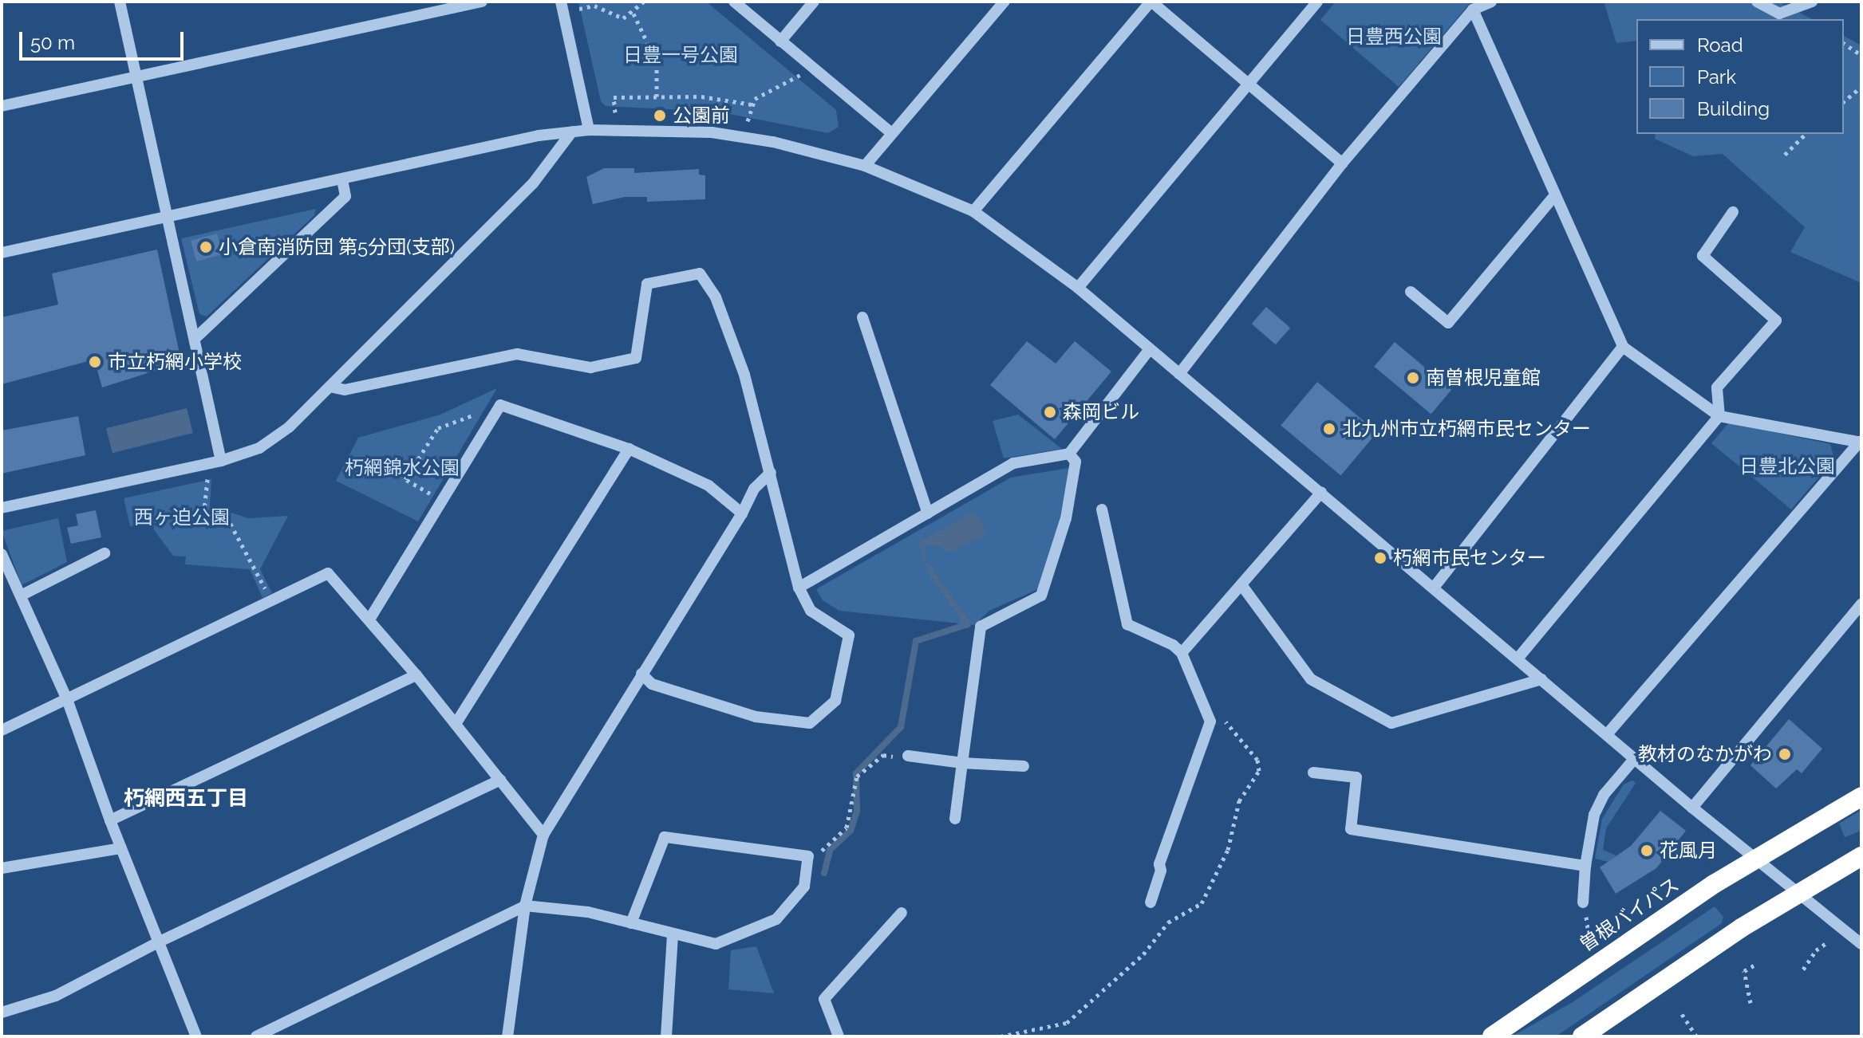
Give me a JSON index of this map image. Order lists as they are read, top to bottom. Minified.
{"streets":{"highway":["曽根バイパス"]},"districts":["朽網西五丁目"],"parks":["日豊西公園","日豊一号公園","日豊北公園","朽網錦水公園","西ヶ迫公園"],"places":["公園前","小倉南消防団 第5分団(支部)","市立朽網小学校","南曽根児童館","森岡ビル","北九州市立朽網市民センター","朽網市民センター","教材のなかがわ","花風月"],"legend":["Road","Park","Building"],"scale_bar":"50 m"}
